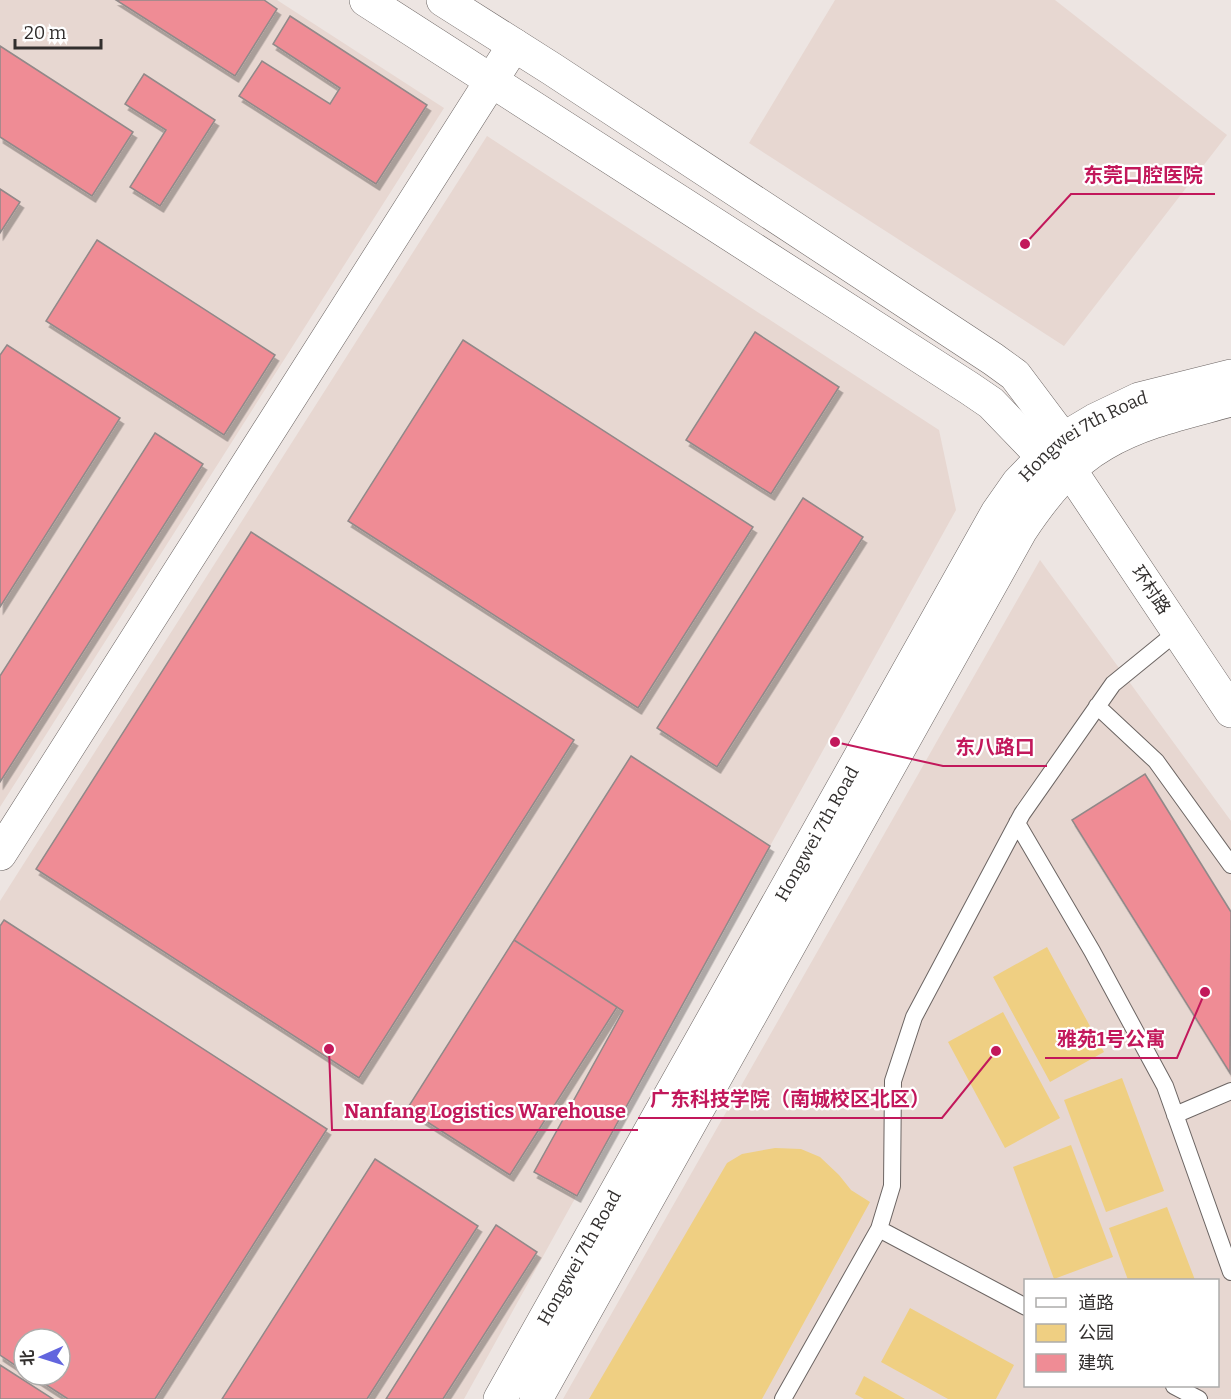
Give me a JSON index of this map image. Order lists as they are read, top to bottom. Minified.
{"streets":{"street":["Hongwei 7th Road","环村路"]},"crossings":[["Hongwei 7th Road","环村路"]],"places":["东莞口腔医院","东八路口","雅苑1号公寓","Nanfang Logistics Warehouse","广东科技学院（南城校区北区）"],"legend":["道路","公园","建筑"],"scale_bar":"20 m","north":"left"}
